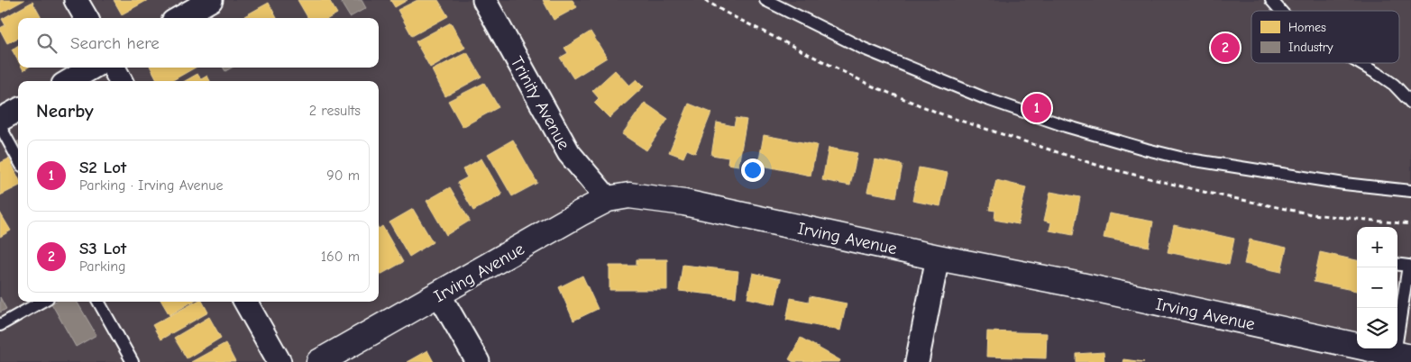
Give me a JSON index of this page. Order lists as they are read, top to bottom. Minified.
{"streets":{"street":["Trinity Avenue","Irving Avenue"]},"crossings":[["Trinity Avenue","Irving Avenue"]],"legend":["Homes","Industry"],"page":{"search":"Search here","pins":["2","1"],"heading":["Nearby","2 results"],"list":[{"mark":"1","name":"S2 Lot","note":"Parking · Irving Avenue","value":"90 m"},{"mark":"2","name":"S3 Lot","note":"Parking","value":"160 m"}],"map_buttons":["+","−"]}}
